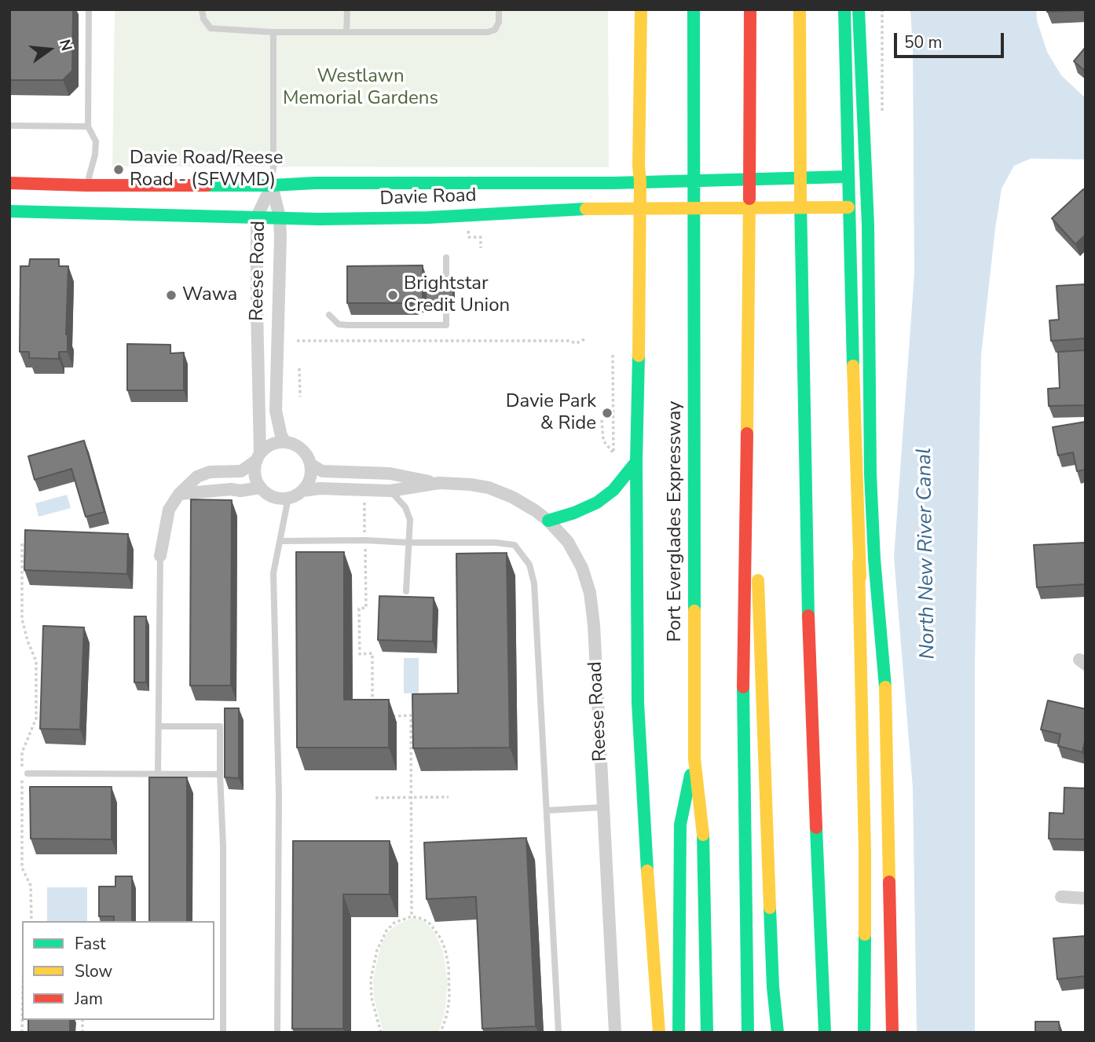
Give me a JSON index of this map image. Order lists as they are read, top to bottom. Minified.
{"streets":{"main road":["Davie Road","Port Everglades Expressway"],"street":["Reese Road"]},"crossings":[["Davie Road","Reese Road"]],"water":["North New River Canal"],"parks":["Westlawn Memorial Gardens"],"places":["Davie Road/Reese Road - (SFWMD)","Wawa","Brightstar Credit Union","Davie Park & Ride"],"legend":["Fast","Slow","Jam"],"scale_bar":"50 m","north":"right"}
